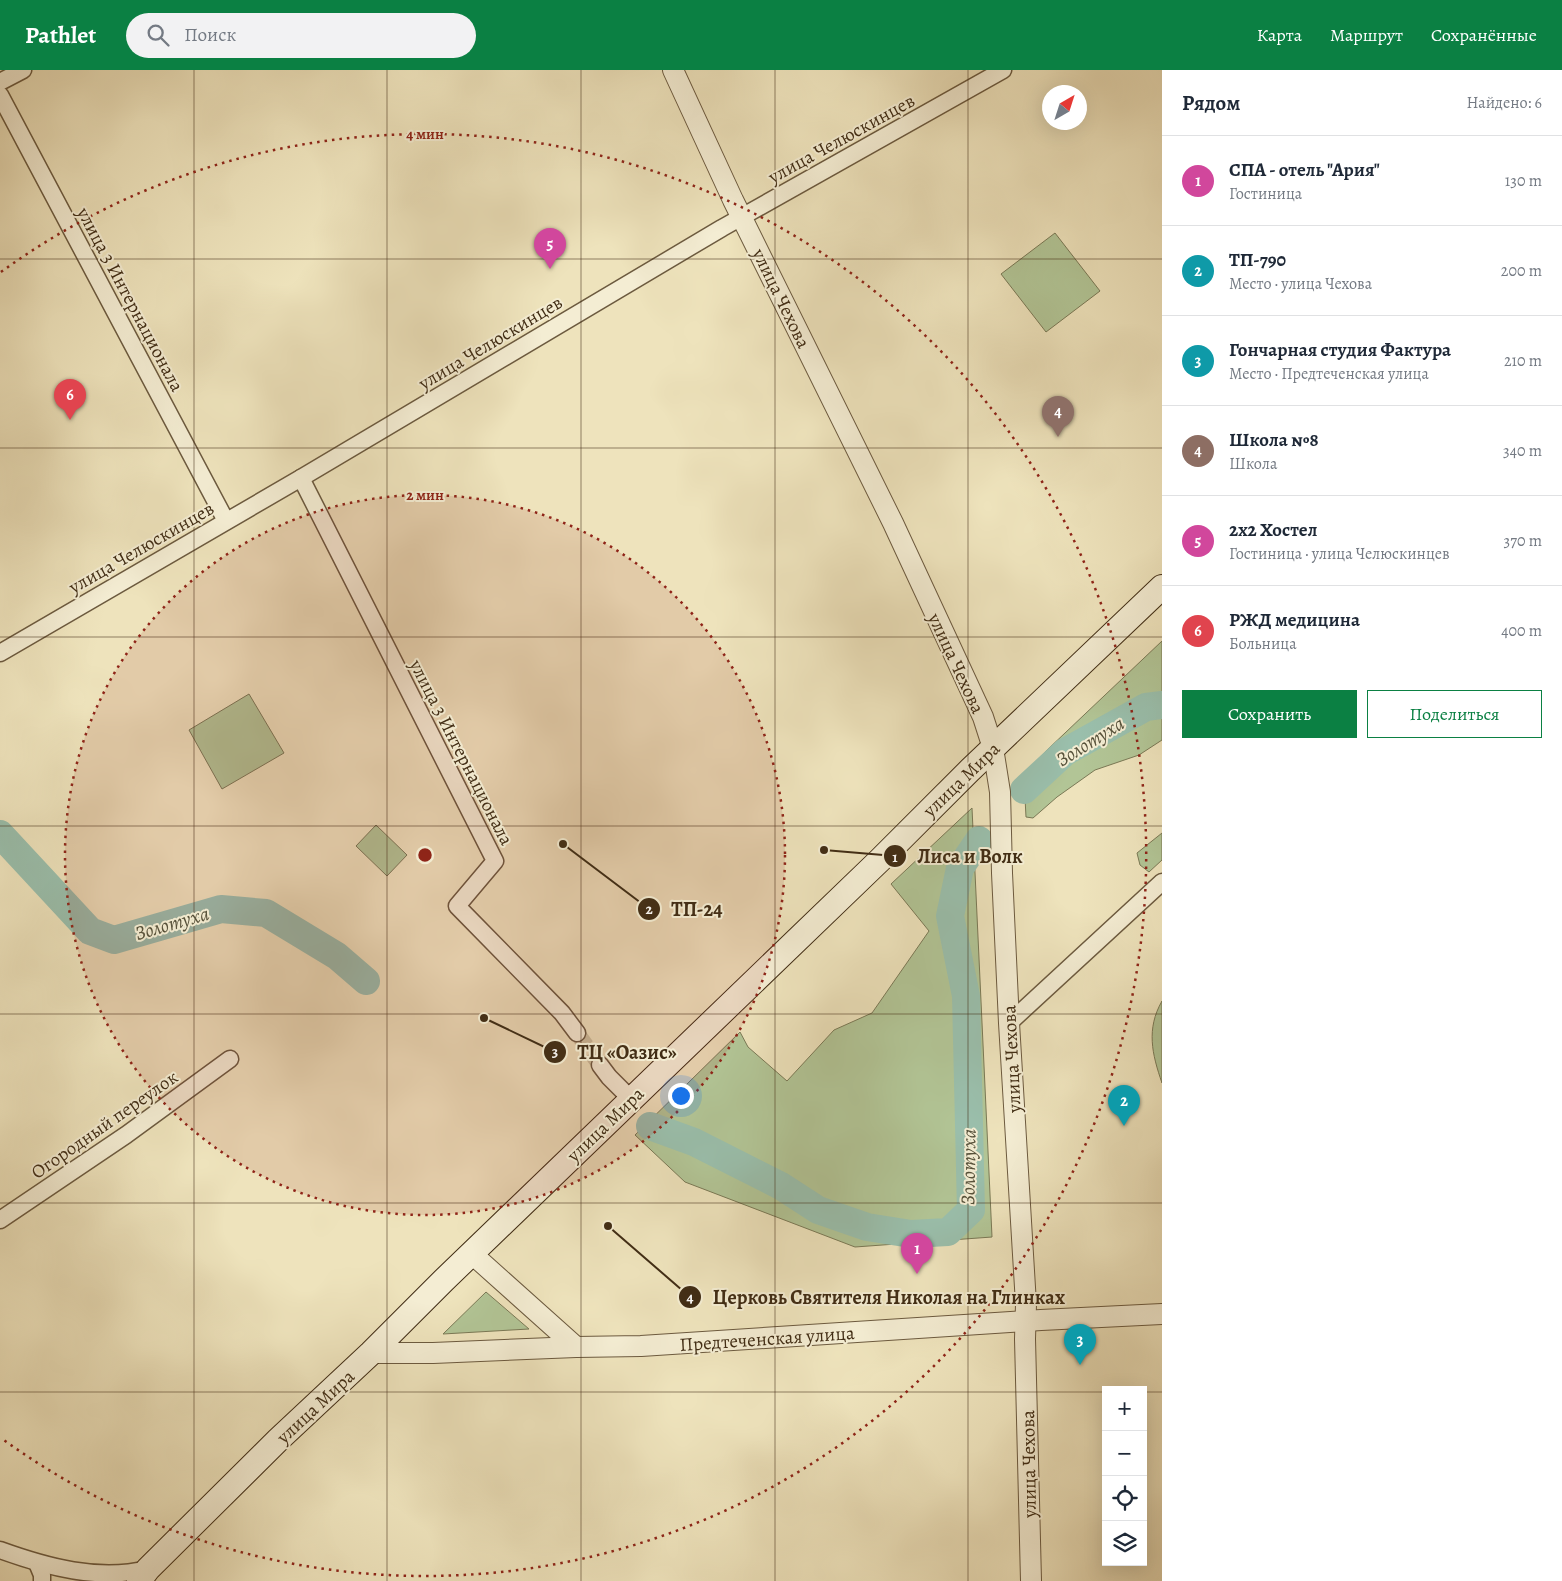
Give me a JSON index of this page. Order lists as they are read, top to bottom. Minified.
{"streets":{"main road":["улица Мира"],"street":["улица Челюскинцев","улица Чехова","улица 3 Интернационала","Огородный переулок","Предтеченская улица"]},"crossings":[["улица Челюскинцев","улица Чехова"],["улица Челюскинцев","улица 3 Интернационала"],["улица Чехова","улица Мира"],["улица Чехова","Предтеченская улица"],["улица Мира","Предтеченская улица"]],"water":["Золотуха"],"places":["ТП-24","Лиса и Волк","ТЦ «Оазис»","Церковь Святителя Николая на Глинках"],"north":"top right","page":{"header":"Pathlet","search":"Поиск","nav":["Карта","Маршрут","Сохранённые"],"heading":["Рядом","Найдено: 6"],"list":[{"mark":"1","name":"СПА - отель \"Ария\"","note":"Гостиница","value":"130 m"},{"mark":"2","name":"ТП-790","note":"Место · улица Чехова","value":"200 m"},{"mark":"3","name":"Гончарная студия Фактура","note":"Место · Предтеченская улица","value":"210 m"},{"mark":"4","name":"Школа №8","note":"Школа","value":"340 m"},{"mark":"5","name":"2x2 Хостел","note":"Гостиница · улица Челюскинцев","value":"370 m"},{"mark":"6","name":"РЖД медицина","note":"Больница","value":"400 m"}],"pins":["5","6","4","2","1","3"],"buttons":["Сохранить","Поделиться"],"map_buttons":["+","−"]},"rings":["4 мин","2 мин"]}
